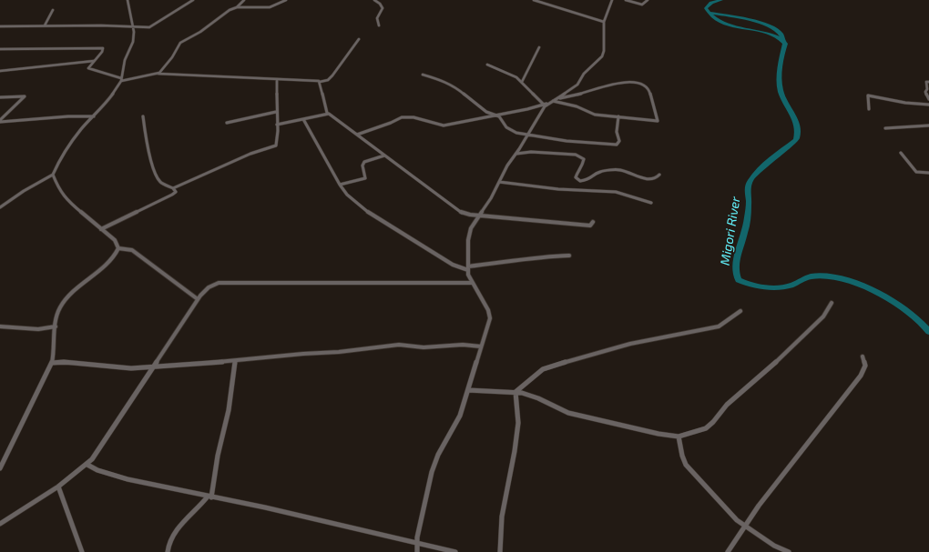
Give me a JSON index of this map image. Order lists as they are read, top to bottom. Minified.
{"water":["Migori River"]}
